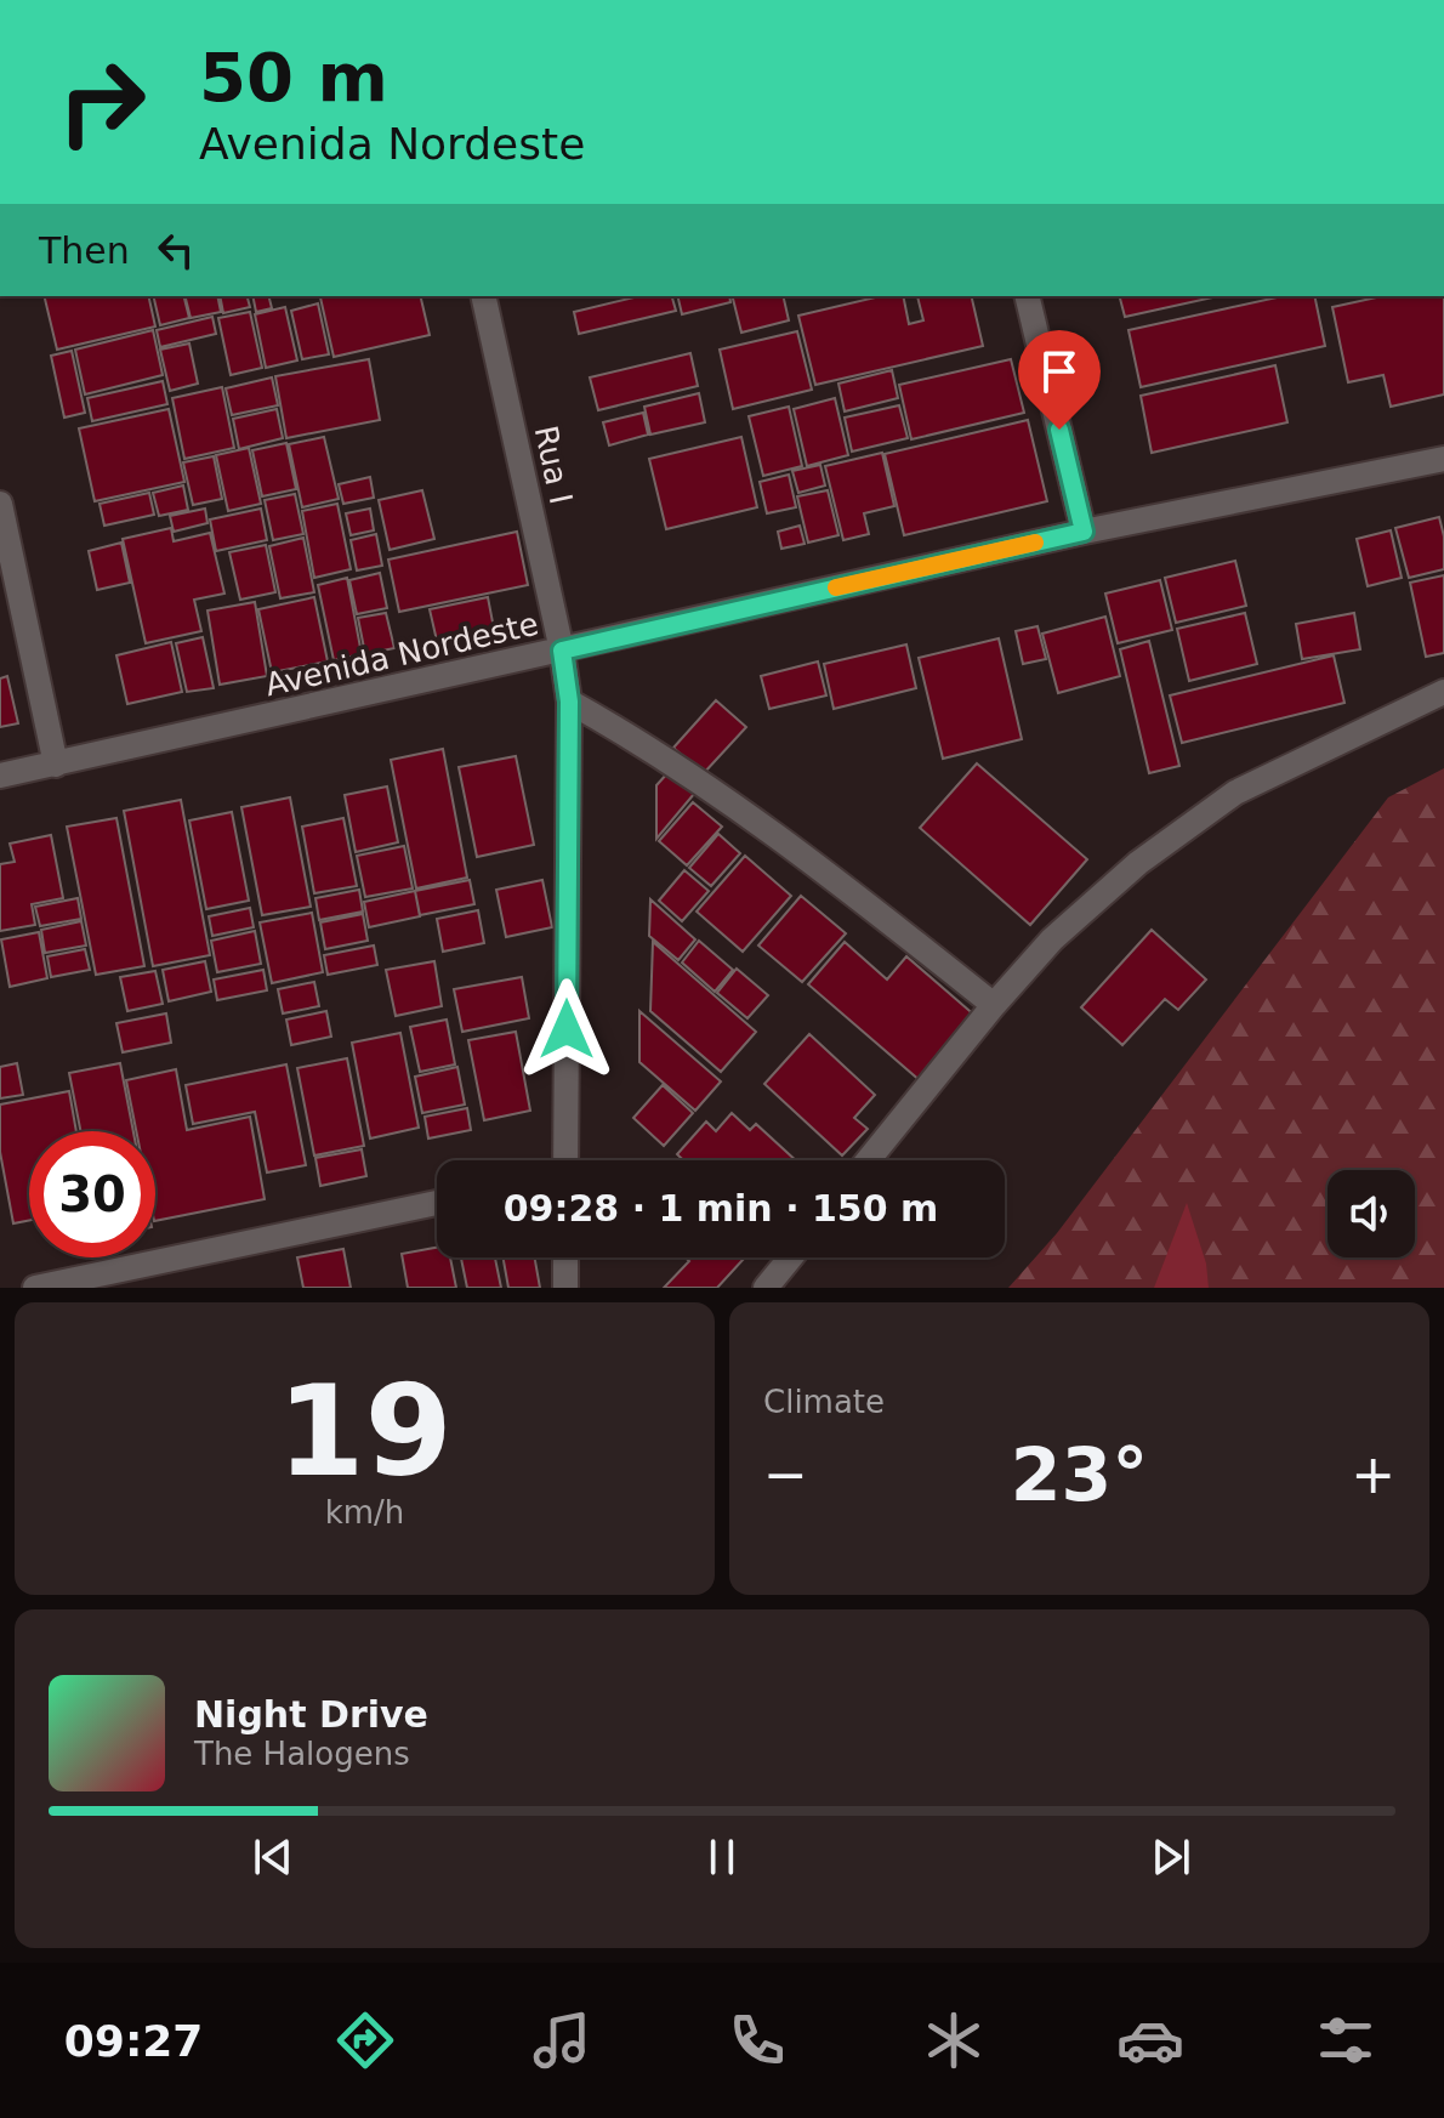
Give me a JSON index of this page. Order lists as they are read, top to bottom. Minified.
{"streets":{"street":["Rua I","Avenida Nordeste"]},"crossings":[["Rua I","Avenida Nordeste"]],"page":{"turn":["50 m","Avenida Nordeste"],"then":"Then","limit":"30","trip":"09:28 · 1 min · 150 m","tile":[["19","km/h"],"Climate"],"heat":["−","23°","+"],"song":["Night Drive","The Halogens"],"tabs":"09:27"}}
